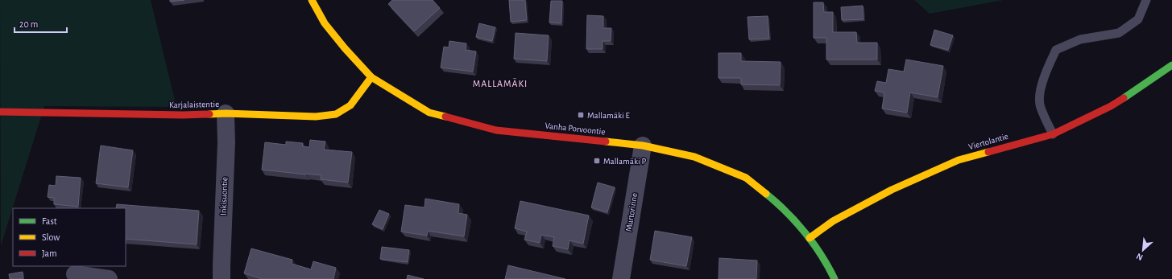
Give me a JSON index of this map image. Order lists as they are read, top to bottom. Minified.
{"streets":{"street":["Karjalaistentie","Vanha Porvoontie","Viertolantie","Inkisuontie","Murtorinne"]},"crossings":[["Karjalaistentie","Vanha Porvoontie"],["Karjalaistentie","Inkisuontie"],["Vanha Porvoontie","Viertolantie"],["Vanha Porvoontie","Murtorinne"]],"districts":["MALLAMÄKI"],"places":{"transit":["Mallamäki E","Mallamäki P"]},"legend":["Fast","Slow","Jam"],"scale_bar":"20 m","north":"bottom left"}
